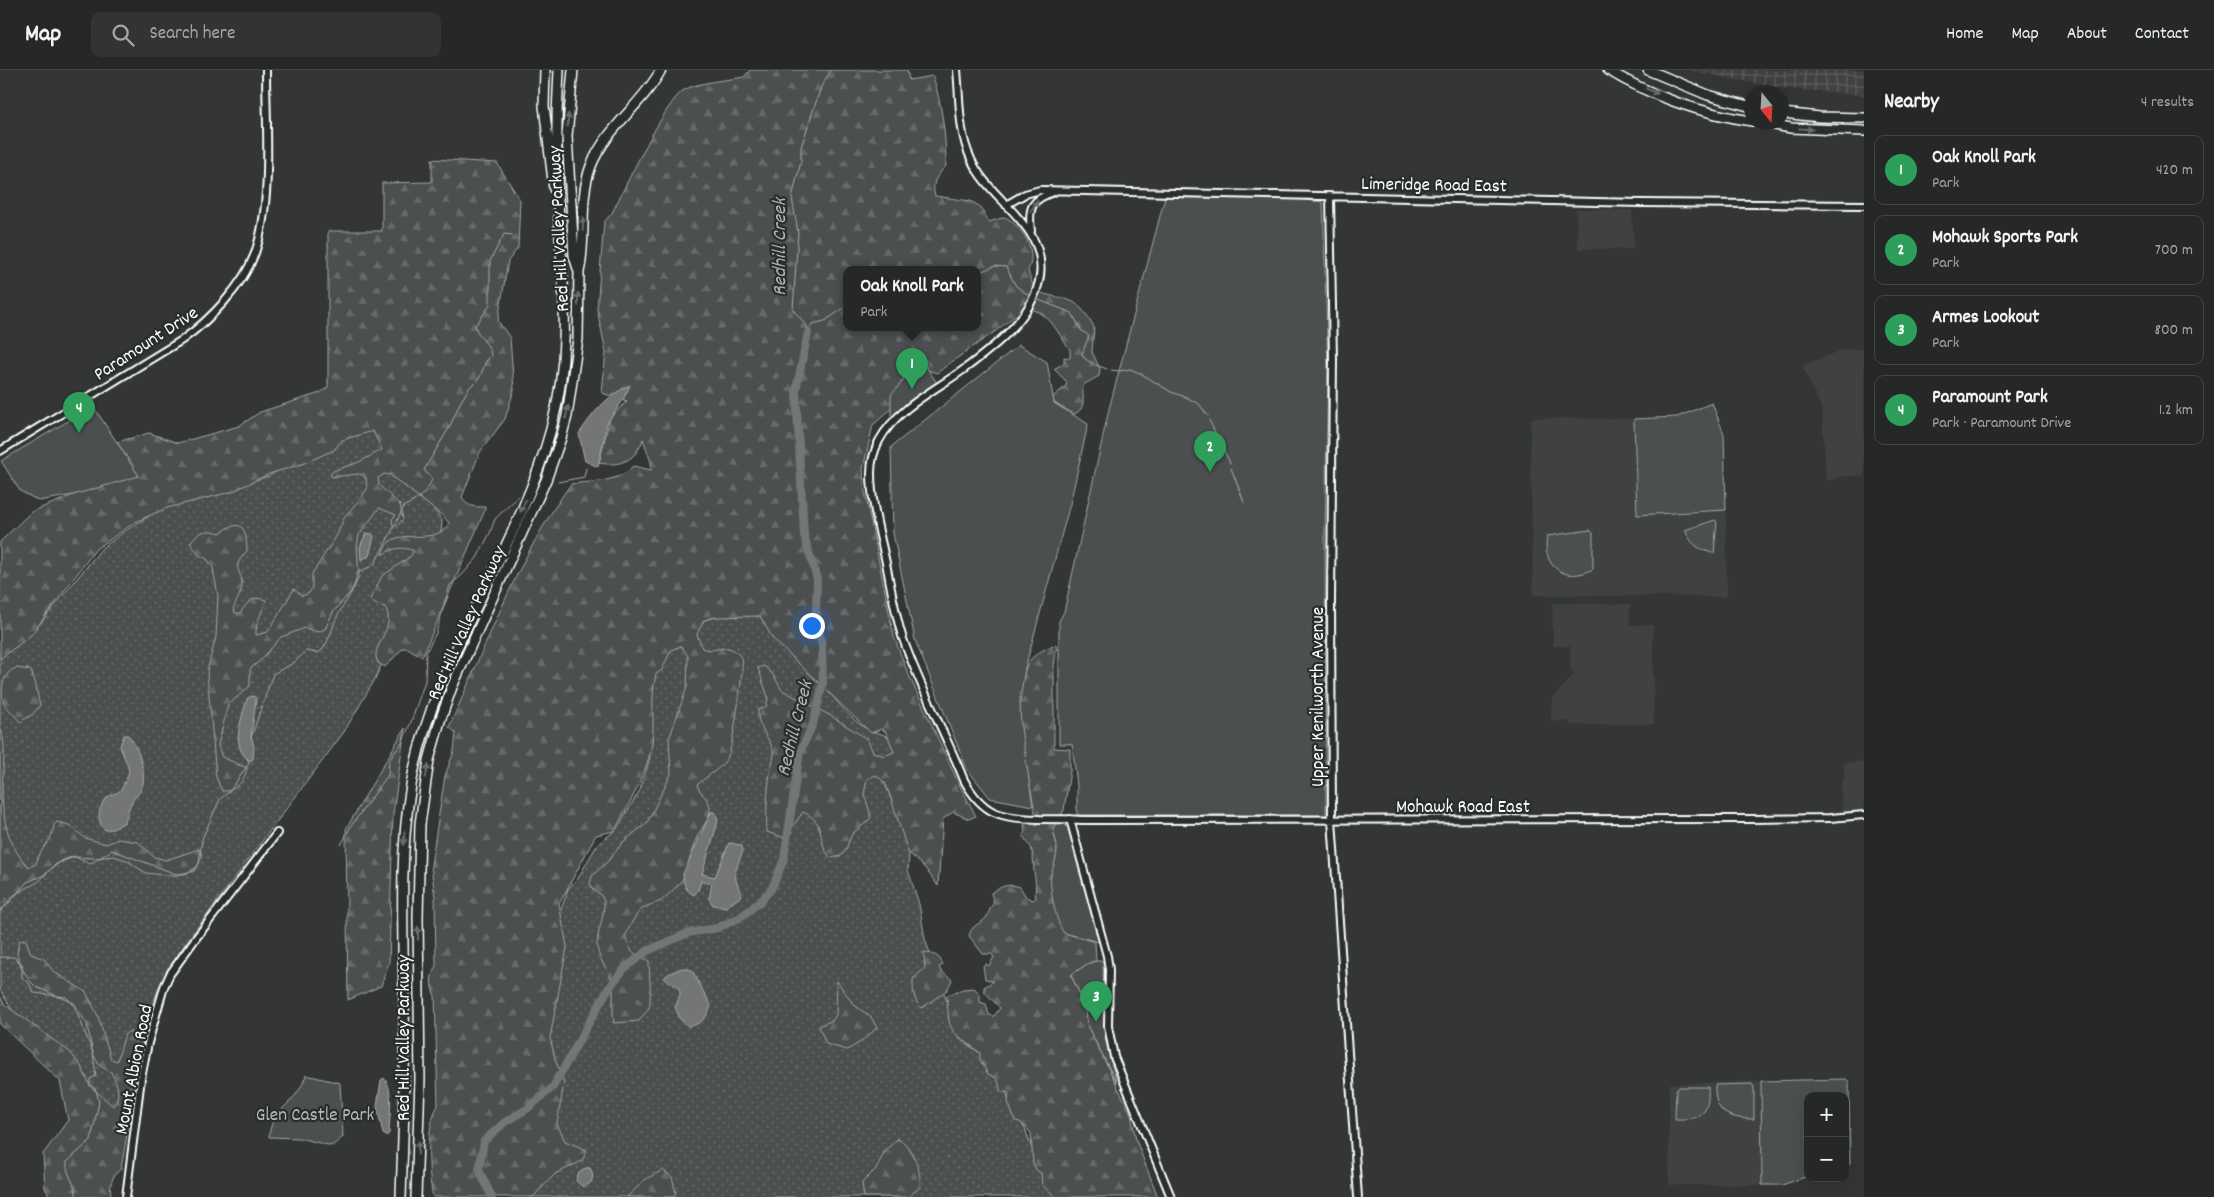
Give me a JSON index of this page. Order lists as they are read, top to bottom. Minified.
{"streets":{"highway":["Red Hill Valley Parkway"],"street":["Limeridge Road East","Paramount Drive","Upper Kenilworth Avenue","Mohawk Road East","Mount Albion Road"]},"crossings":[["Limeridge Road East","Upper Kenilworth Avenue"],["Upper Kenilworth Avenue","Mohawk Road East"]],"water":["Redhill Creek"],"parks":["Glen Castle Park"],"north":"bottom","page":{"header":"Map","search":"Search here","nav":["Home","Map","About","Contact"],"heading":["Nearby","4 results"],"list":[{"mark":"1","name":"Oak Knoll Park","note":"Park","value":"420 m"},{"mark":"2","name":"Mohawk Sports Park","note":"Park","value":"700 m"},{"mark":"3","name":"Armes Lookout","note":"Park","value":"800 m"},{"mark":"4","name":"Paramount Park","note":"Park · Paramount Drive","value":"1.2 km"}],"popup":["Oak Knoll Park","Park"],"pins":["1","4","2","3"],"map_buttons":["+","−"]}}
